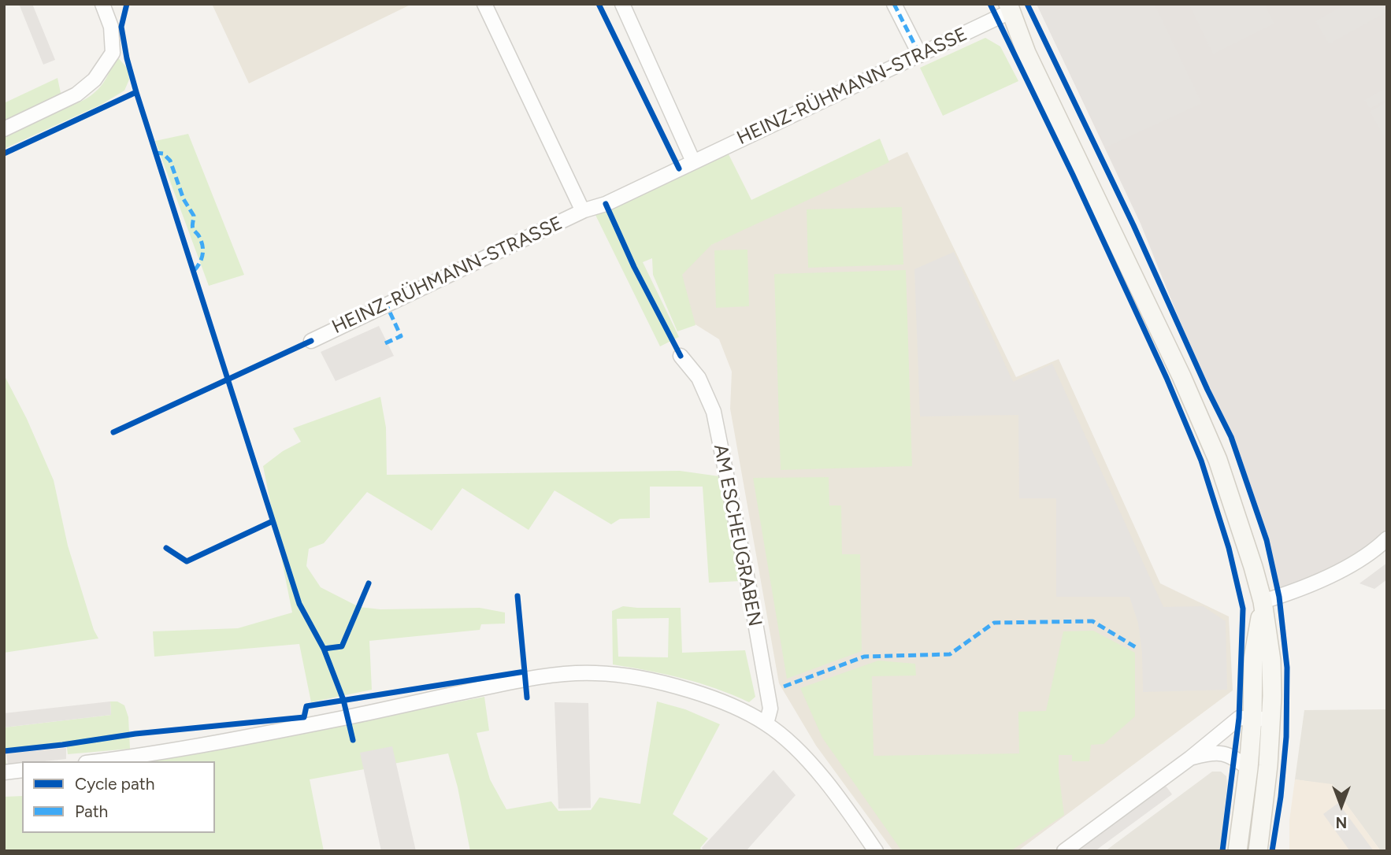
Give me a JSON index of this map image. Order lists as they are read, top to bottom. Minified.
{"streets":{"street":["HEINZ-RÜHMANN-STRASSE","AM ESCHEUGRABEN"]},"legend":["Cycle path","Path"],"north":"bottom"}
